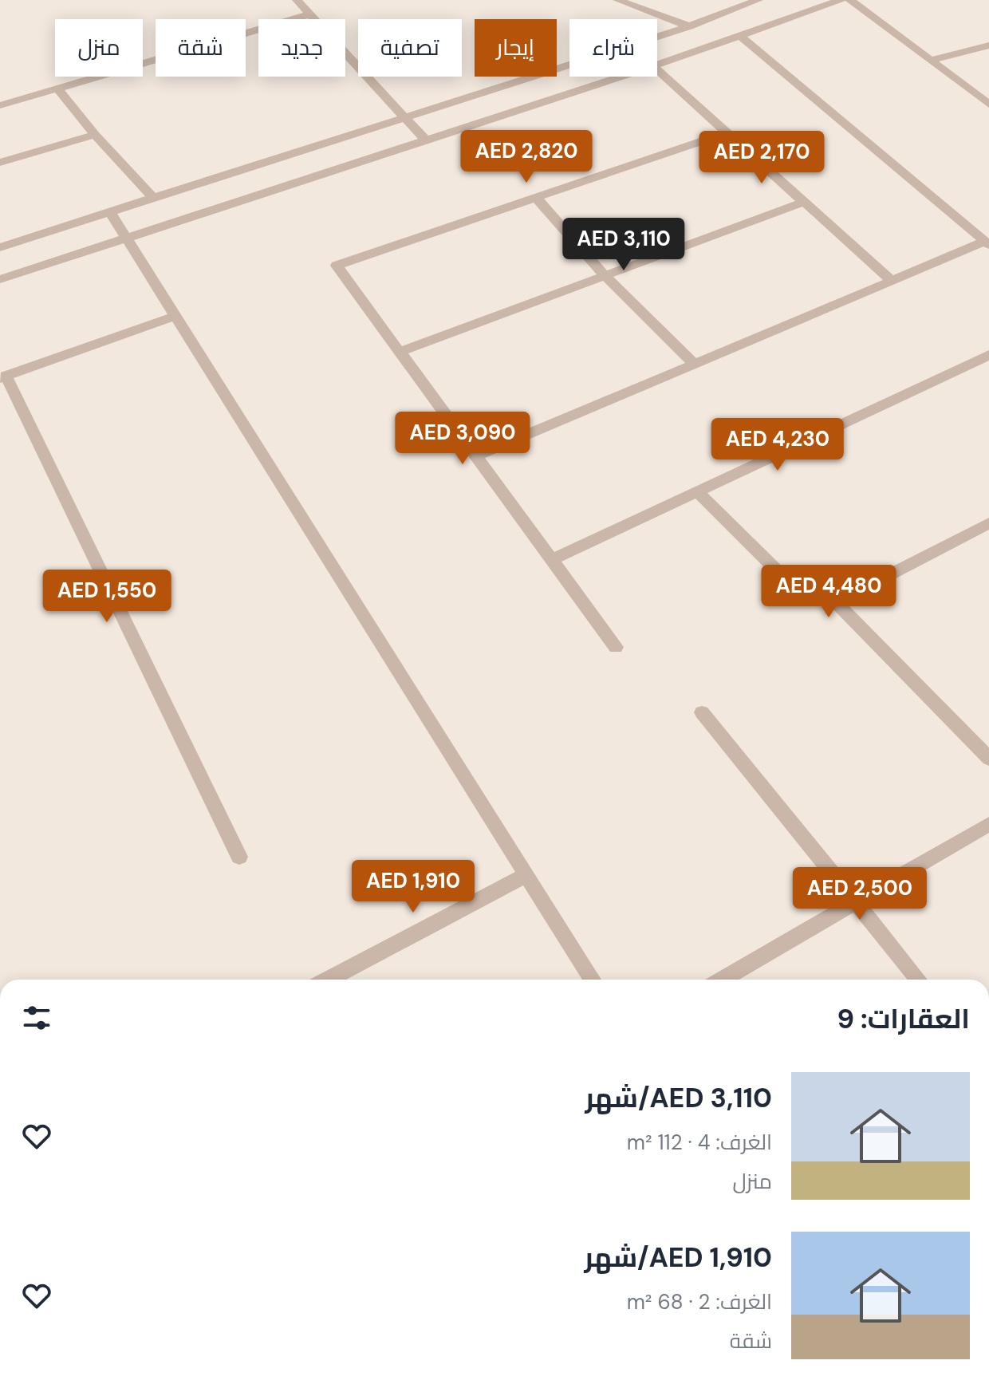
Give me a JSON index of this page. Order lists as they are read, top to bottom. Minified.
{"page":{"chip":["شراء","إيجار","تصفية","جديد","شقة","منزل"],"price":["AED 2,820","AED 2,170","AED 3,110","AED 3,090","AED 4,230","AED 4,480","AED 1,550","AED 1,910","AED 2,500"],"heading":"العقارات: 9","list":[{"name":"AED 3,110/شهر","note":"الغرف: 4 · 112 m² · منزل"},{"name":"AED 1,910/شهر","note":"الغرف: 2 · 68 m² · شقة"}]}}
